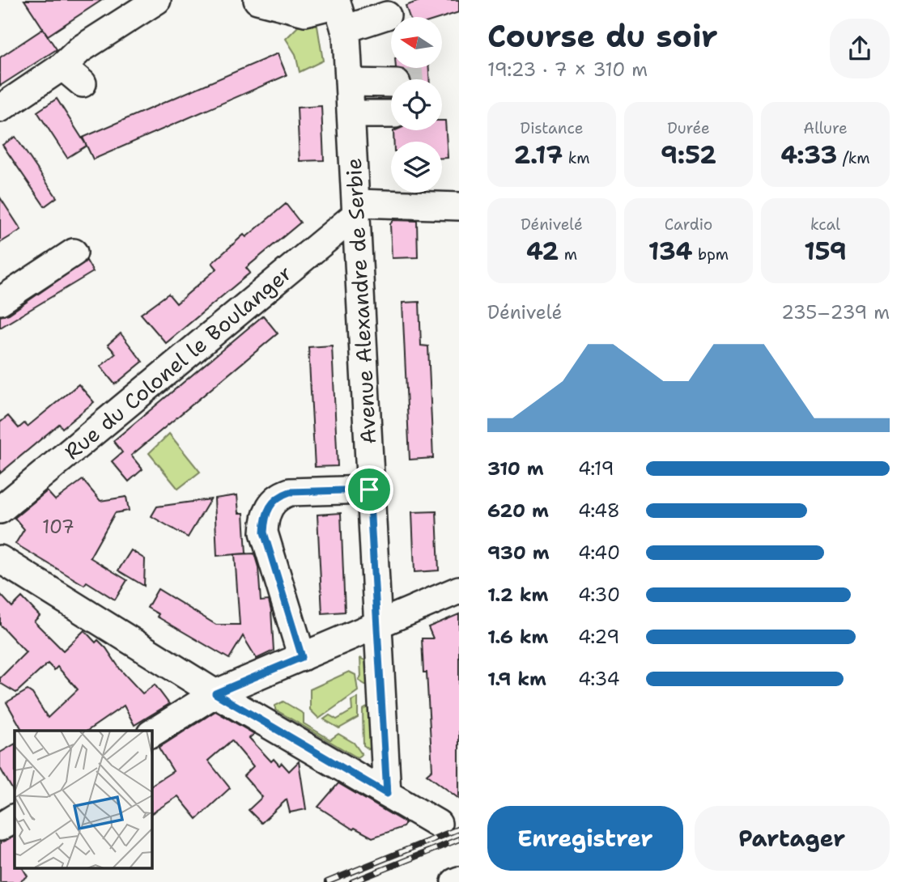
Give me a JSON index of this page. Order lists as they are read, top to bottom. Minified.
{"streets":{"street":["Avenue Alexandre de Serbie","Rue du Colonel le Boulanger"]},"crossings":[["Avenue Alexandre de Serbie","Rue du Colonel le Boulanger"]],"house_numbers":["107"],"north":"left","page":{"heading":["Course du soir","19:23 · 7 × 310 m"],"stats":[["Distance","2.17 km"],["Durée","9:52"],["Allure","4:33 /km"],["Dénivelé","42 m"],["Cardio","134 bpm"],["kcal","159"]],"chart":["Dénivelé","235–239 m"],"list":[{"name":"310 m","note":"4:19"},{"name":"620 m","note":"4:48"},{"name":"930 m","note":"4:40"},{"name":"1.2 km","note":"4:30"},{"name":"1.6 km","note":"4:29"},{"name":"1.9 km","note":"4:34"}],"buttons":["Enregistrer","Partager"]}}
